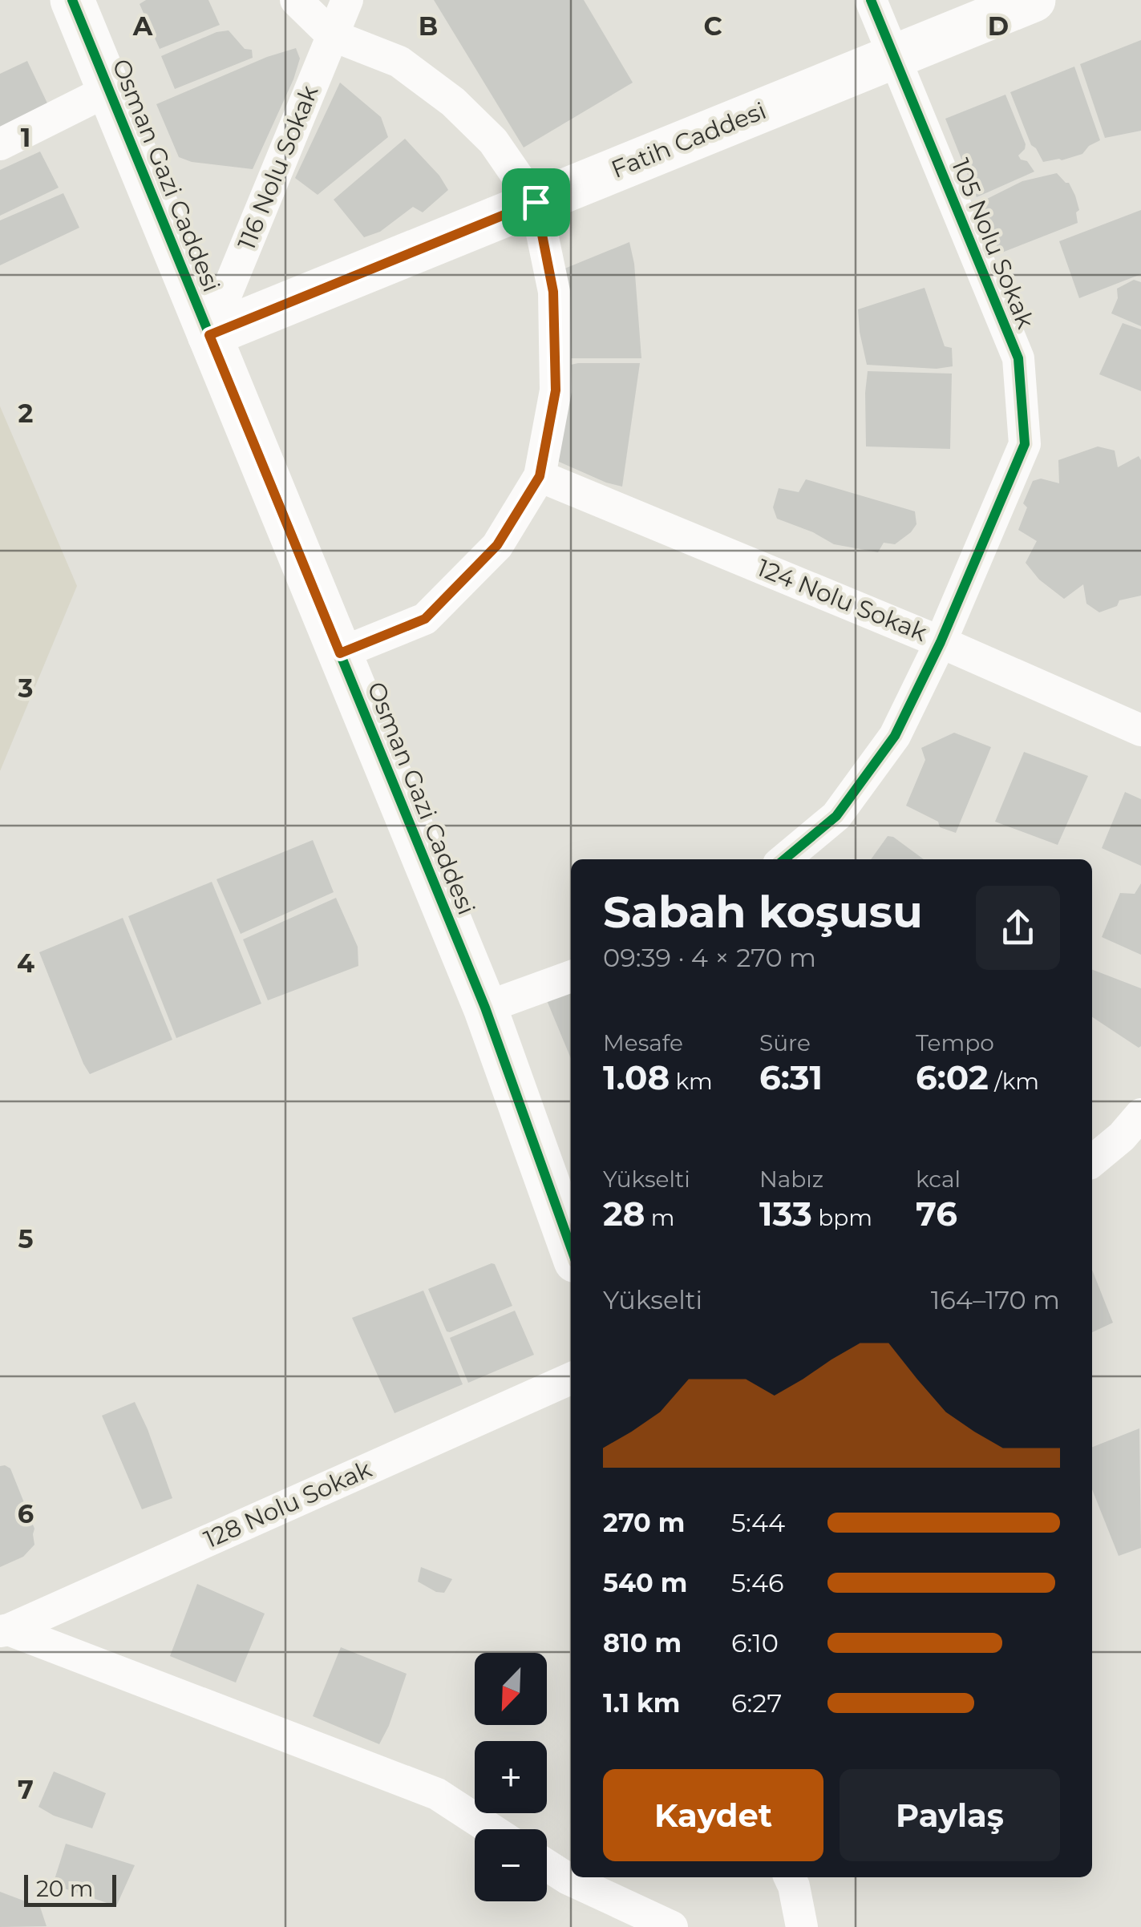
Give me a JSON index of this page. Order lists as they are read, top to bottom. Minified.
{"streets":{"street":["Fatih Caddesi","116 Nolu Sokak","Osman Gazi Caddesi","105 Nolu Sokak","124 Nolu Sokak","128 Nolu Sokak"]},"crossings":[["Fatih Caddesi","116 Nolu Sokak"],["Fatih Caddesi","Osman Gazi Caddesi"],["Fatih Caddesi","105 Nolu Sokak"],["116 Nolu Sokak","Osman Gazi Caddesi"],["105 Nolu Sokak","124 Nolu Sokak"]],"scale_bar":"20 m","north":"bottom left","page":{"heading":["Sabah koşusu","09:39 · 4 × 270 m"],"stats":[["Mesafe","1.08 km"],["Süre","6:31"],["Tempo","6:02 /km"],["Yükselti","28 m"],["Nabız","133 bpm"],["kcal","76"]],"chart":["Yükselti","164–170 m"],"list":[{"name":"270 m","note":"5:44"},{"name":"540 m","note":"5:46"},{"name":"810 m","note":"6:10"},{"name":"1.1 km","note":"6:27"}],"map_buttons":["+","−"],"buttons":["Kaydet","Paylaş"],"scale":"20 m"},"grid":{"columns":["A","B","C","D"],"rows":["1","2","3","4","5","6","7"]}}
